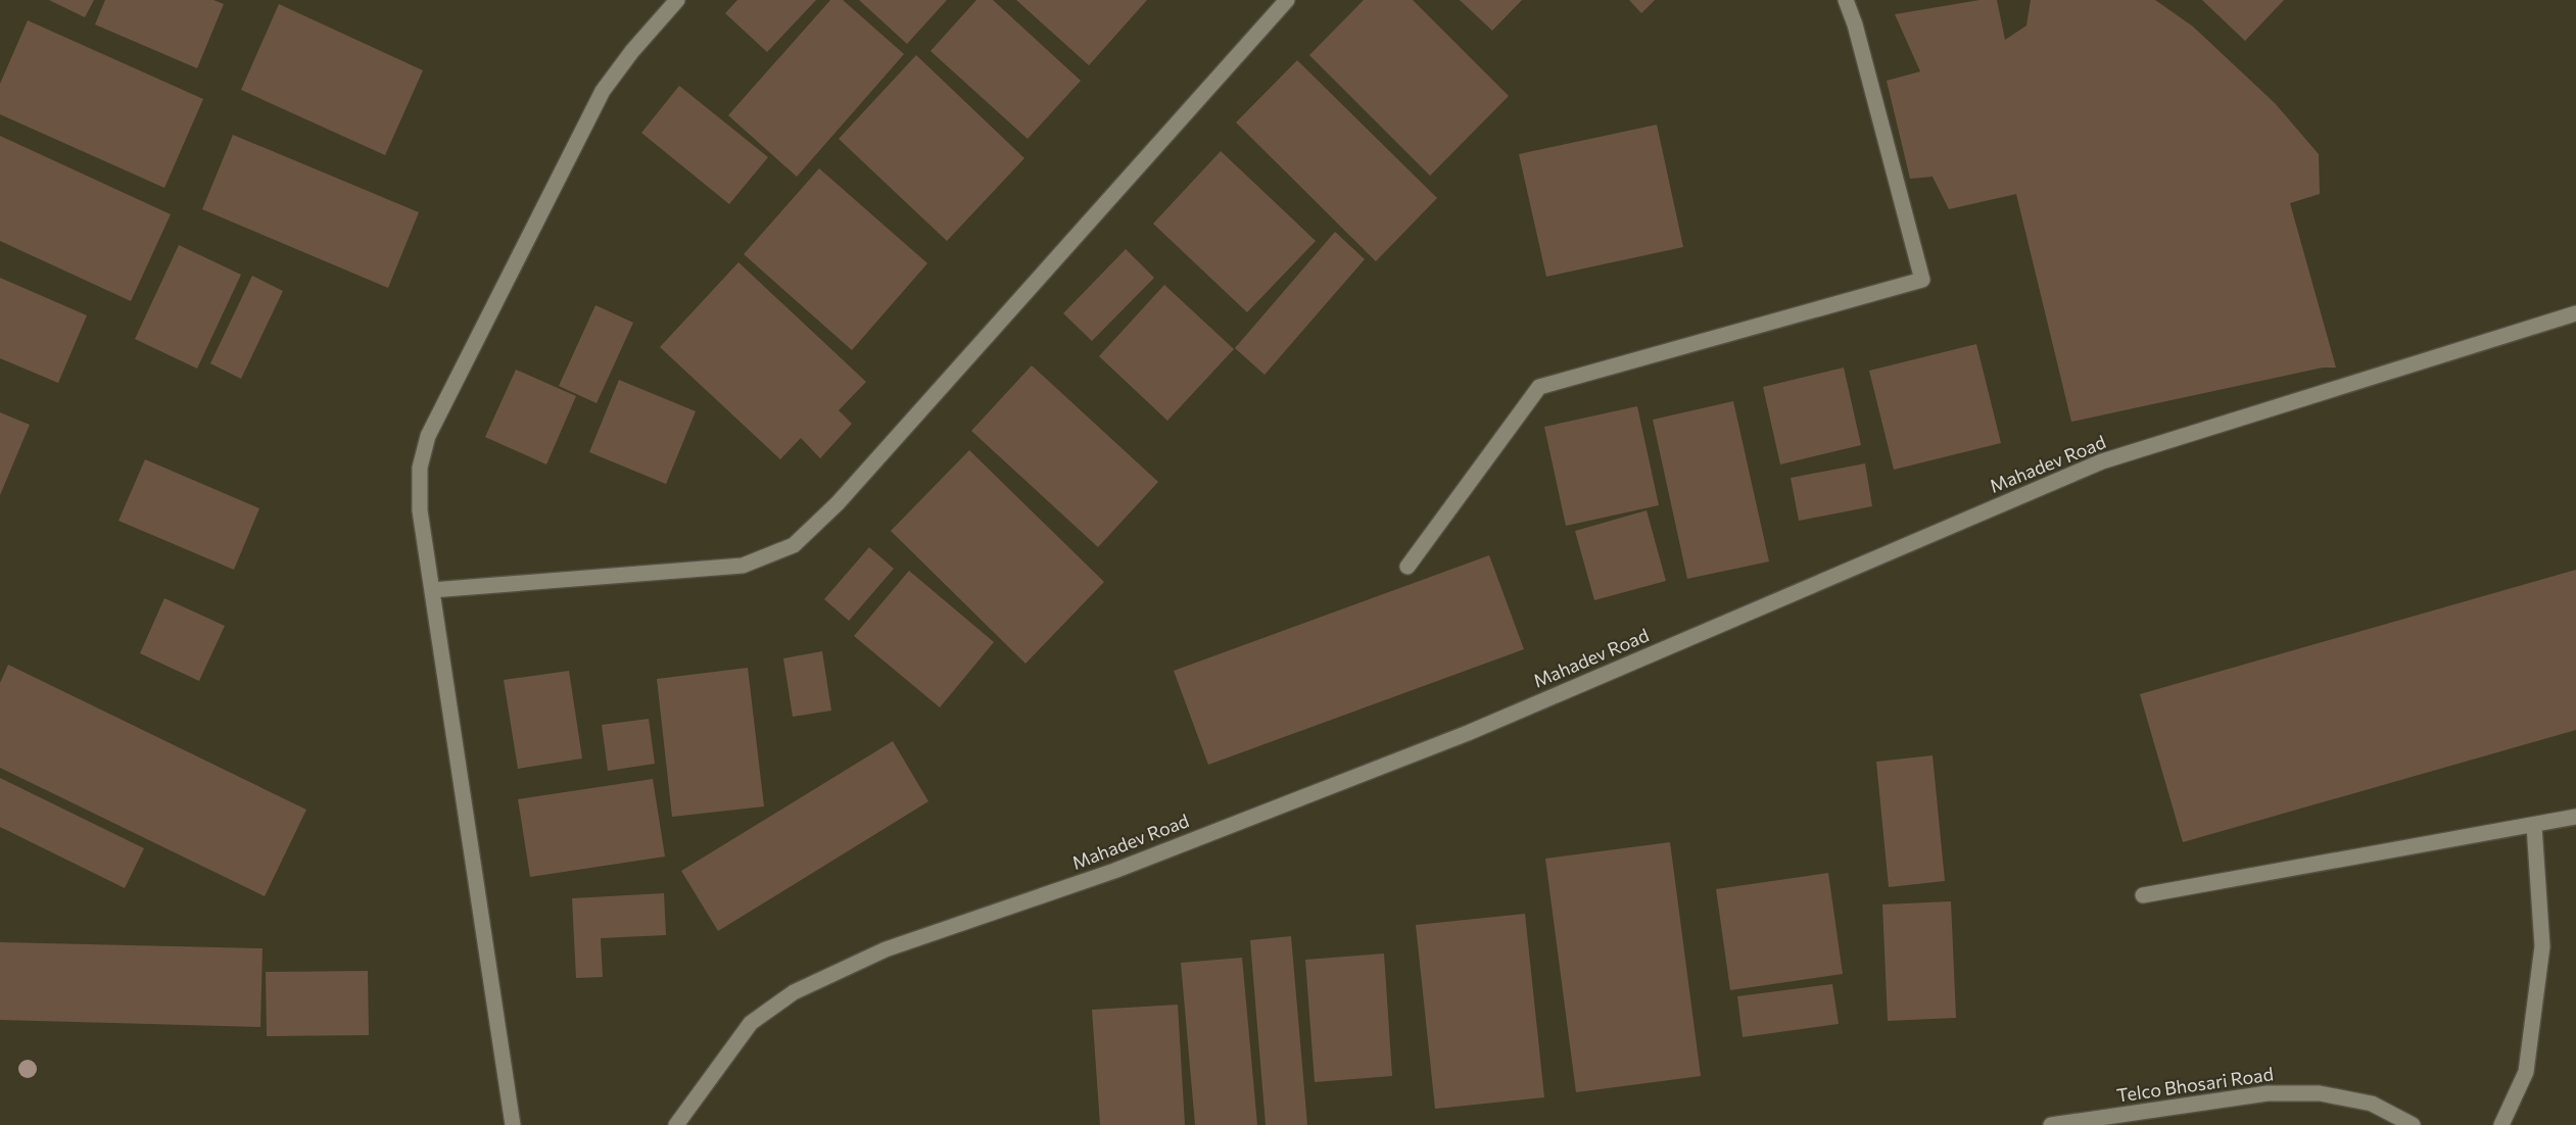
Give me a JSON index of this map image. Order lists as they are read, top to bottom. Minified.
{"streets":{"lane":["Mahadev Road","Telco Bhosari Road"]}}
